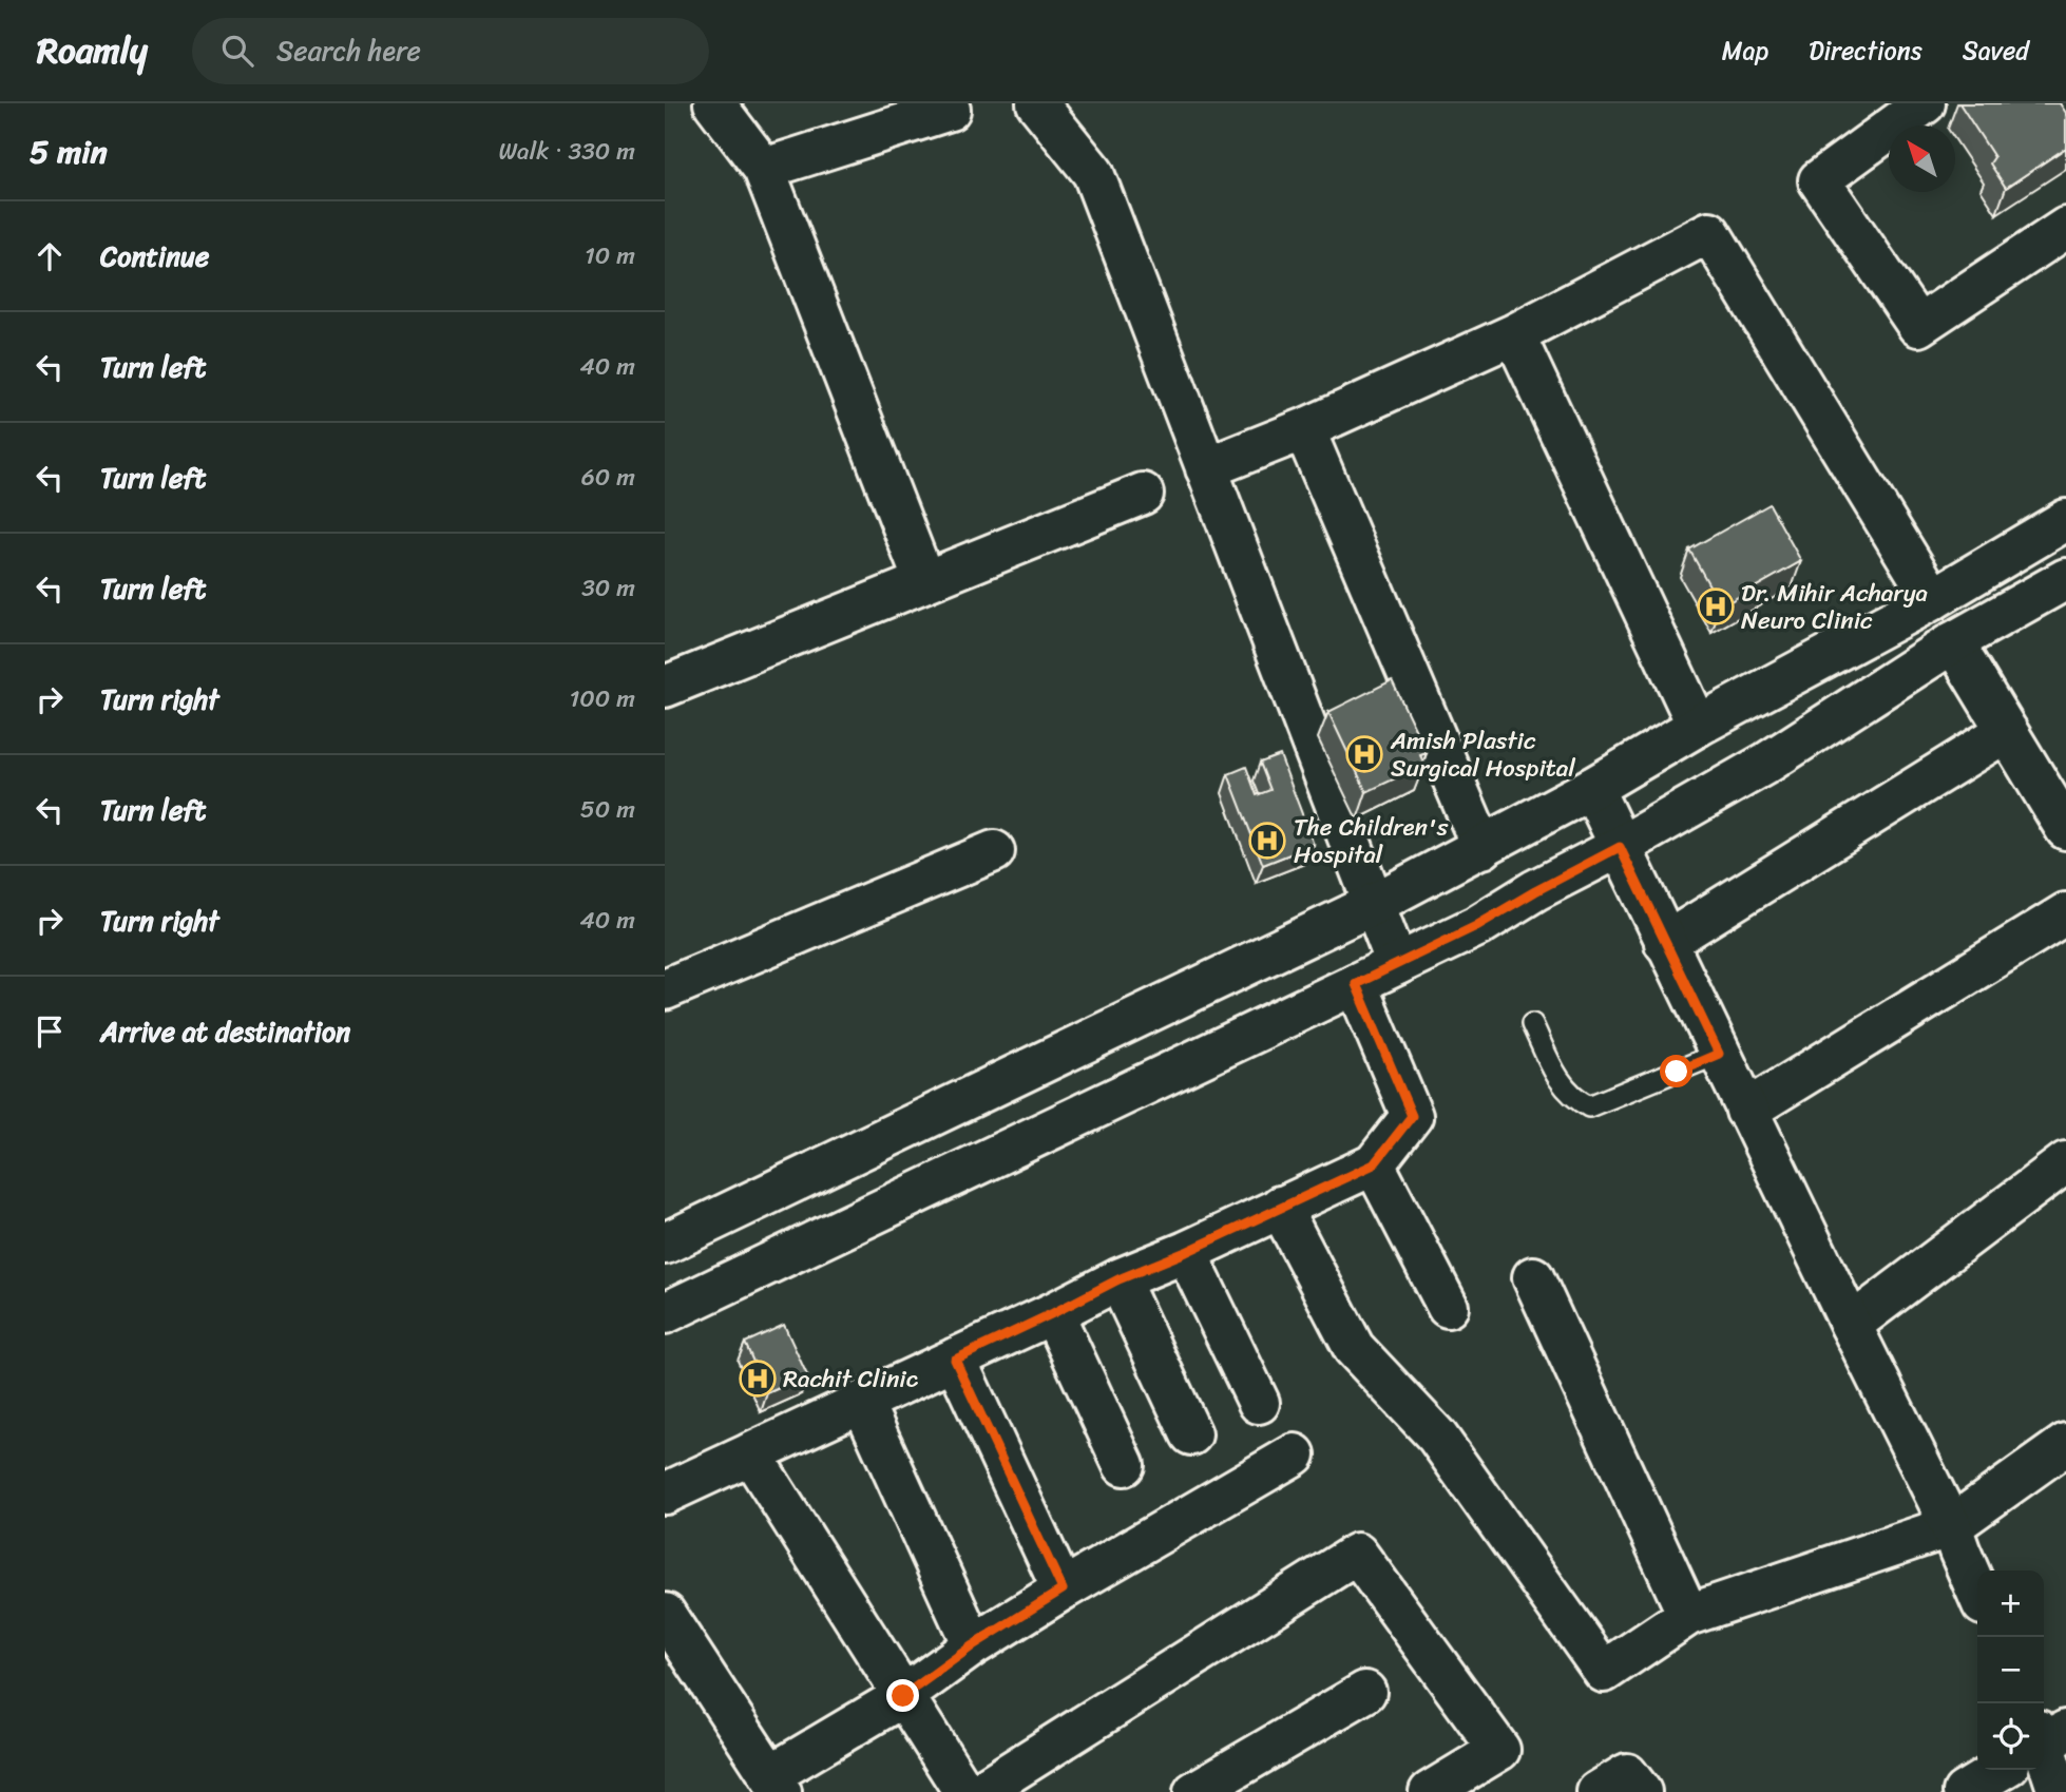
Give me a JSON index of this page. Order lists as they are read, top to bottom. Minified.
{"places":{"hospital":["Dr. Mihir Acharya Neuro Clinic","Amish Plastic Surgical Hospital","The Children's Hospital","Rachit Clinic"]},"north":"top left","page":{"header":"Roamly","search":"Search here","nav":["Map","Directions","Saved"],"heading":["5 min","Walk · 330 m"],"list":[["Continue","10 m"],["Turn left","40 m"],["Turn left","60 m"],["Turn left","30 m"],["Turn right","100 m"],["Turn left","50 m"],["Turn right","40 m"],"Arrive at destination"],"map_buttons":["+","−"]}}
